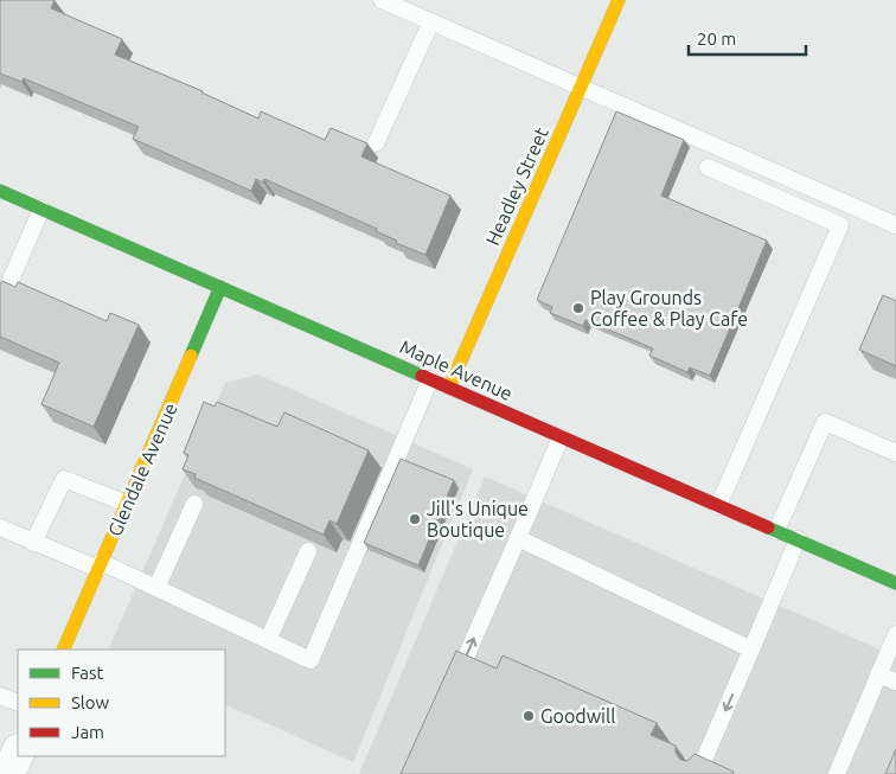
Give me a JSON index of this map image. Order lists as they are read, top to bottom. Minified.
{"streets":{"main road":["Headley Street","Maple Avenue","Glendale Avenue"]},"crossings":[["Headley Street","Maple Avenue"],["Maple Avenue","Glendale Avenue"]],"places":["Play Grounds Coffee & Play Cafe","Jill's Unique Boutique","Goodwill"],"legend":["Fast","Slow","Jam"],"scale_bar":"20 m"}
